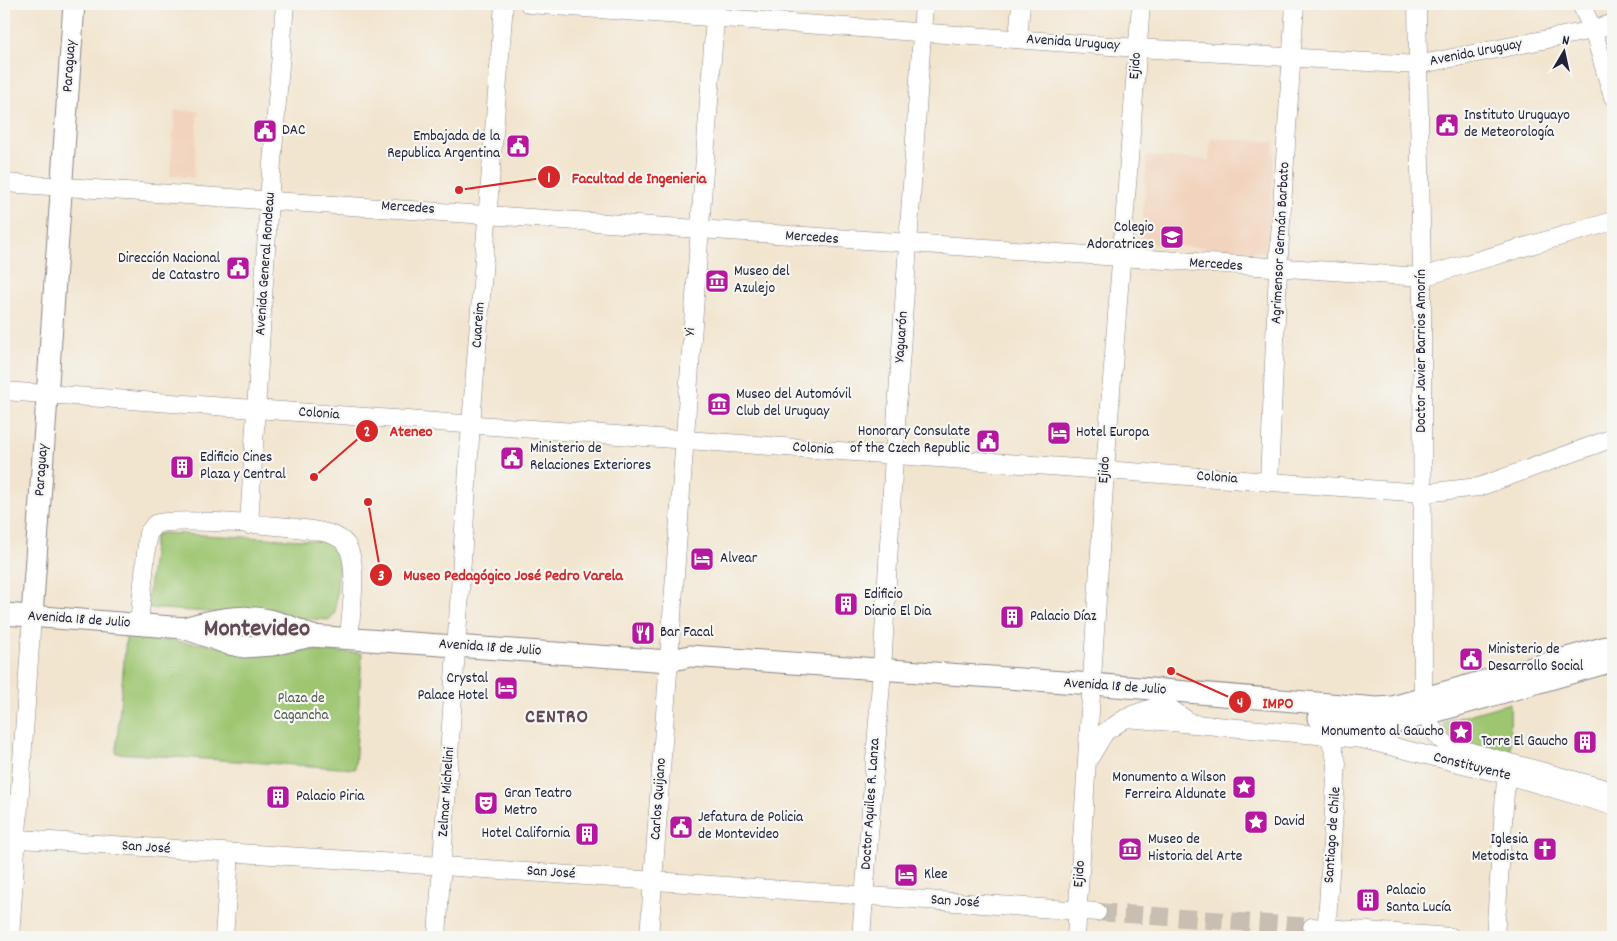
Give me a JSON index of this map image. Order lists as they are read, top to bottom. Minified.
{"streets":{"main road":["Paraguay","Avenida 18 de Julio"],"street":["Avenida Uruguay","Ejido","Mercedes","Agrimensor Germán Barbato","Avenida General Rondeau","Cuareim","Yi","Yaguarón","Doctor Javier Barrios Amorín","Colonia","Constituyente","Zelmar Michelini","Carlos Quijano","Doctor Aquiles R. Lanza","Santiago de Chile","San José"]},"crossings":[["Avenida Uruguay","Ejido"],["Avenida Uruguay","Agrimensor Germán Barbato"],["Avenida Uruguay","Yi"],["Avenida Uruguay","Yaguarón"],["Avenida Uruguay","Doctor Javier Barrios Amorín"],["Paraguay","Mercedes"],["Paraguay","Colonia"],["Paraguay","Avenida 18 de Julio"],["Paraguay","San José"],["Ejido","Mercedes"],["Ejido","Colonia"],["Ejido","Avenida 18 de Julio"],["Ejido","San José"],["Mercedes","Agrimensor Germán Barbato"],["Mercedes","Avenida General Rondeau"],["Mercedes","Cuareim"],["Mercedes","Yi"],["Mercedes","Yaguarón"],["Mercedes","Doctor Javier Barrios Amorín"],["Agrimensor Germán Barbato","Colonia"],["Avenida General Rondeau","Colonia"],["Cuareim","Colonia"],["Cuareim","Avenida 18 de Julio"],["Cuareim","Zelmar Michelini"],["Yi","Colonia"],["Yi","Avenida 18 de Julio"],["Yi","Carlos Quijano"],["Yaguarón","Colonia"],["Yaguarón","Avenida 18 de Julio"],["Yaguarón","Doctor Aquiles R. Lanza"],["Doctor Javier Barrios Amorín","Colonia"],["Doctor Javier Barrios Amorín","Avenida 18 de Julio"],["Doctor Javier Barrios Amorín","Constituyente"],["Avenida 18 de Julio","Constituyente"],["Avenida 18 de Julio","Zelmar Michelini"],["Avenida 18 de Julio","Carlos Quijano"],["Avenida 18 de Julio","Doctor Aquiles R. Lanza"],["Avenida 18 de Julio","Santiago de Chile"],["Constituyente","Santiago de Chile"],["Zelmar Michelini","San José"],["Carlos Quijano","San José"],["Doctor Aquiles R. Lanza","San José"]],"districts":["Montevideo","CENTRO"],"parks":["Plaza de Cagancha"],"places":{"public building":["Instituto Uruguayo de Meteorología","DAC","Embajada de la Republica Argentina","Dirección Nacional de Catastro","Honorary Consulate of the Czech Republic","Ministerio de Relaciones Exteriores","Ministerio de Desarrollo Social","Jefatura de Policia de Montevideo"],"other":["Facultad de Ingenieria","Ateneo","Museo Pedagógico José Pedro Varela","IMPO"],"school or university":["Colegio Adoratrices"],"museum":["Museo del Azulejo","Museo del Automóvil Club del Uruguay","Museo de Historia del Arte"],"hotel":["Hotel Europa","Alvear","Crystal Palace Hotel","Klee"],"building":["Edificio Cines Plaza y Central","Edificio Diario El Dia","Palacio Díaz","Torre El Gaucho","Palacio Piria","Hotel California","Palacio Santa Lucía"],"restaurant":["Bar Facal"],"place":["Monumento al Gaucho","Monumento a Wilson Ferreira Aldunate","David"],"theatre":["Gran Teatro Metro"],"church":["Iglesia Metodista"]},"north":"top"}
